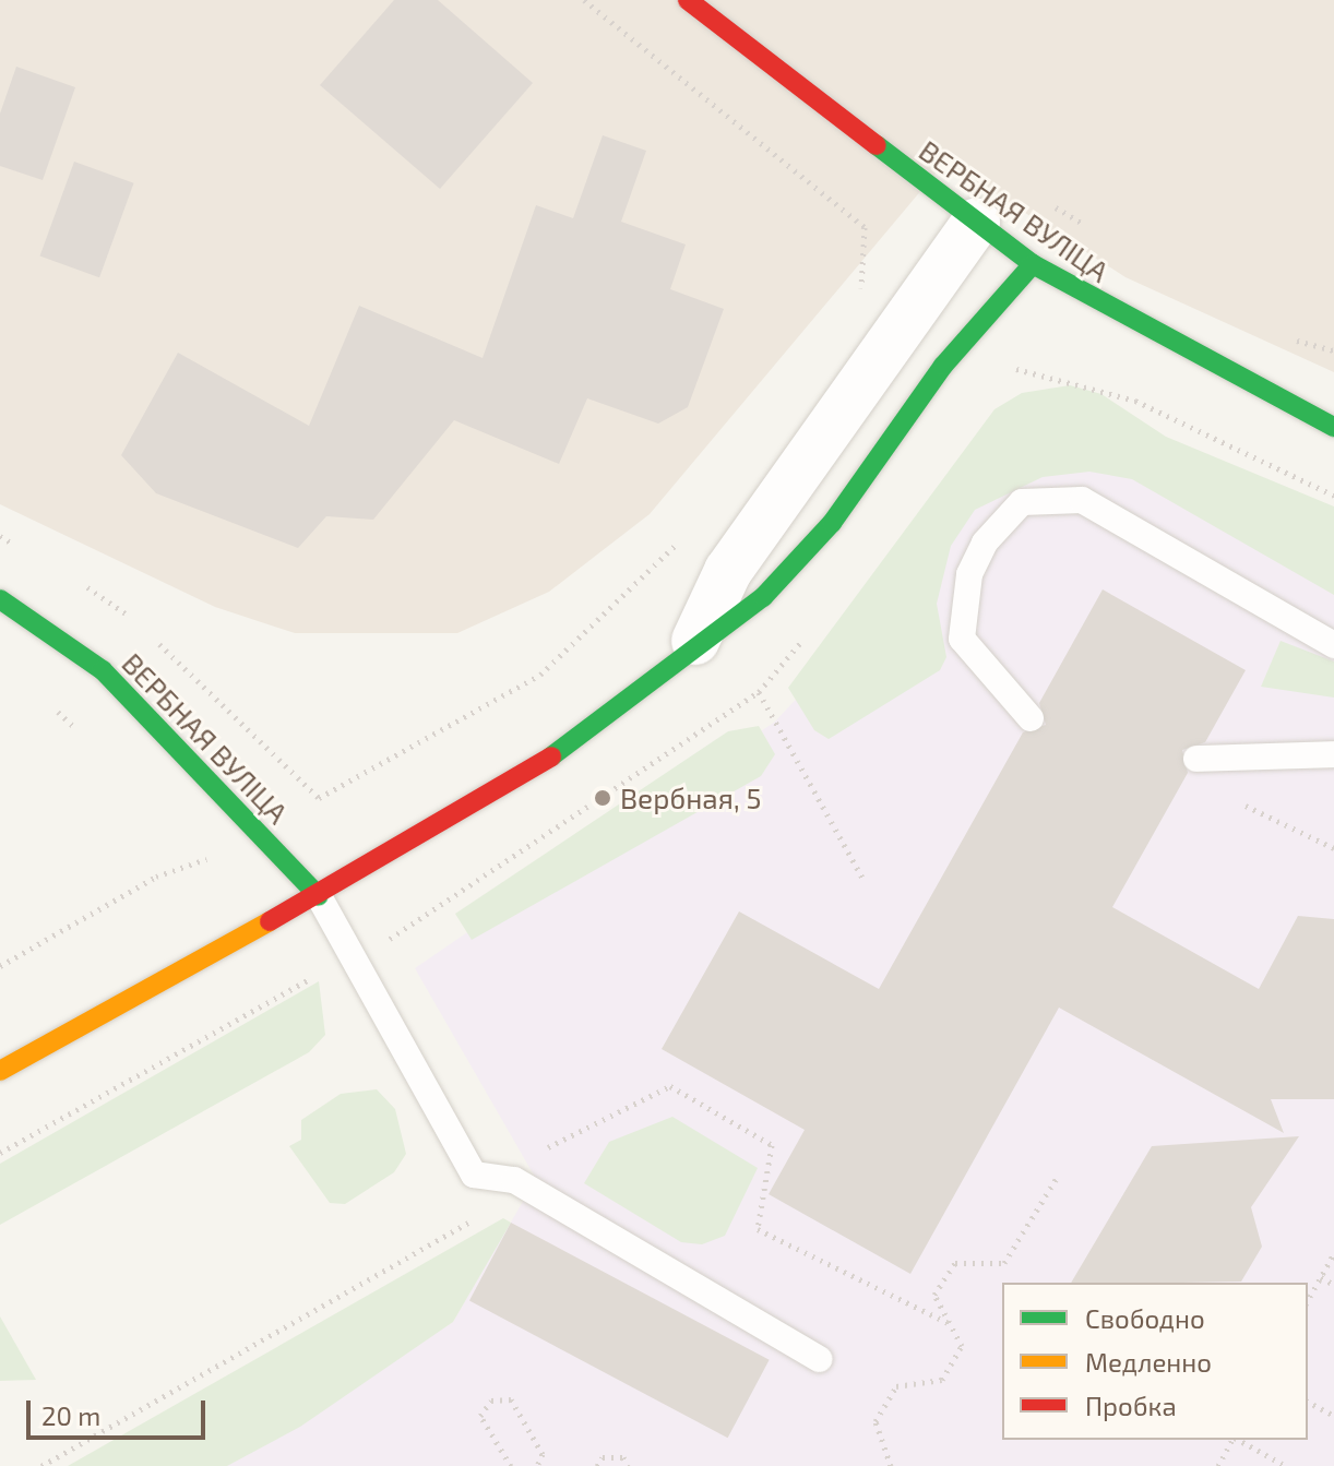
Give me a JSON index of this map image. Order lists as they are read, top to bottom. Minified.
{"streets":{"street":["ВЕРБНАЯ ВУЛІЦА"]},"places":["Вербная, 5"],"legend":["Свободно","Медленно","Пробка"],"scale_bar":"20 m"}
